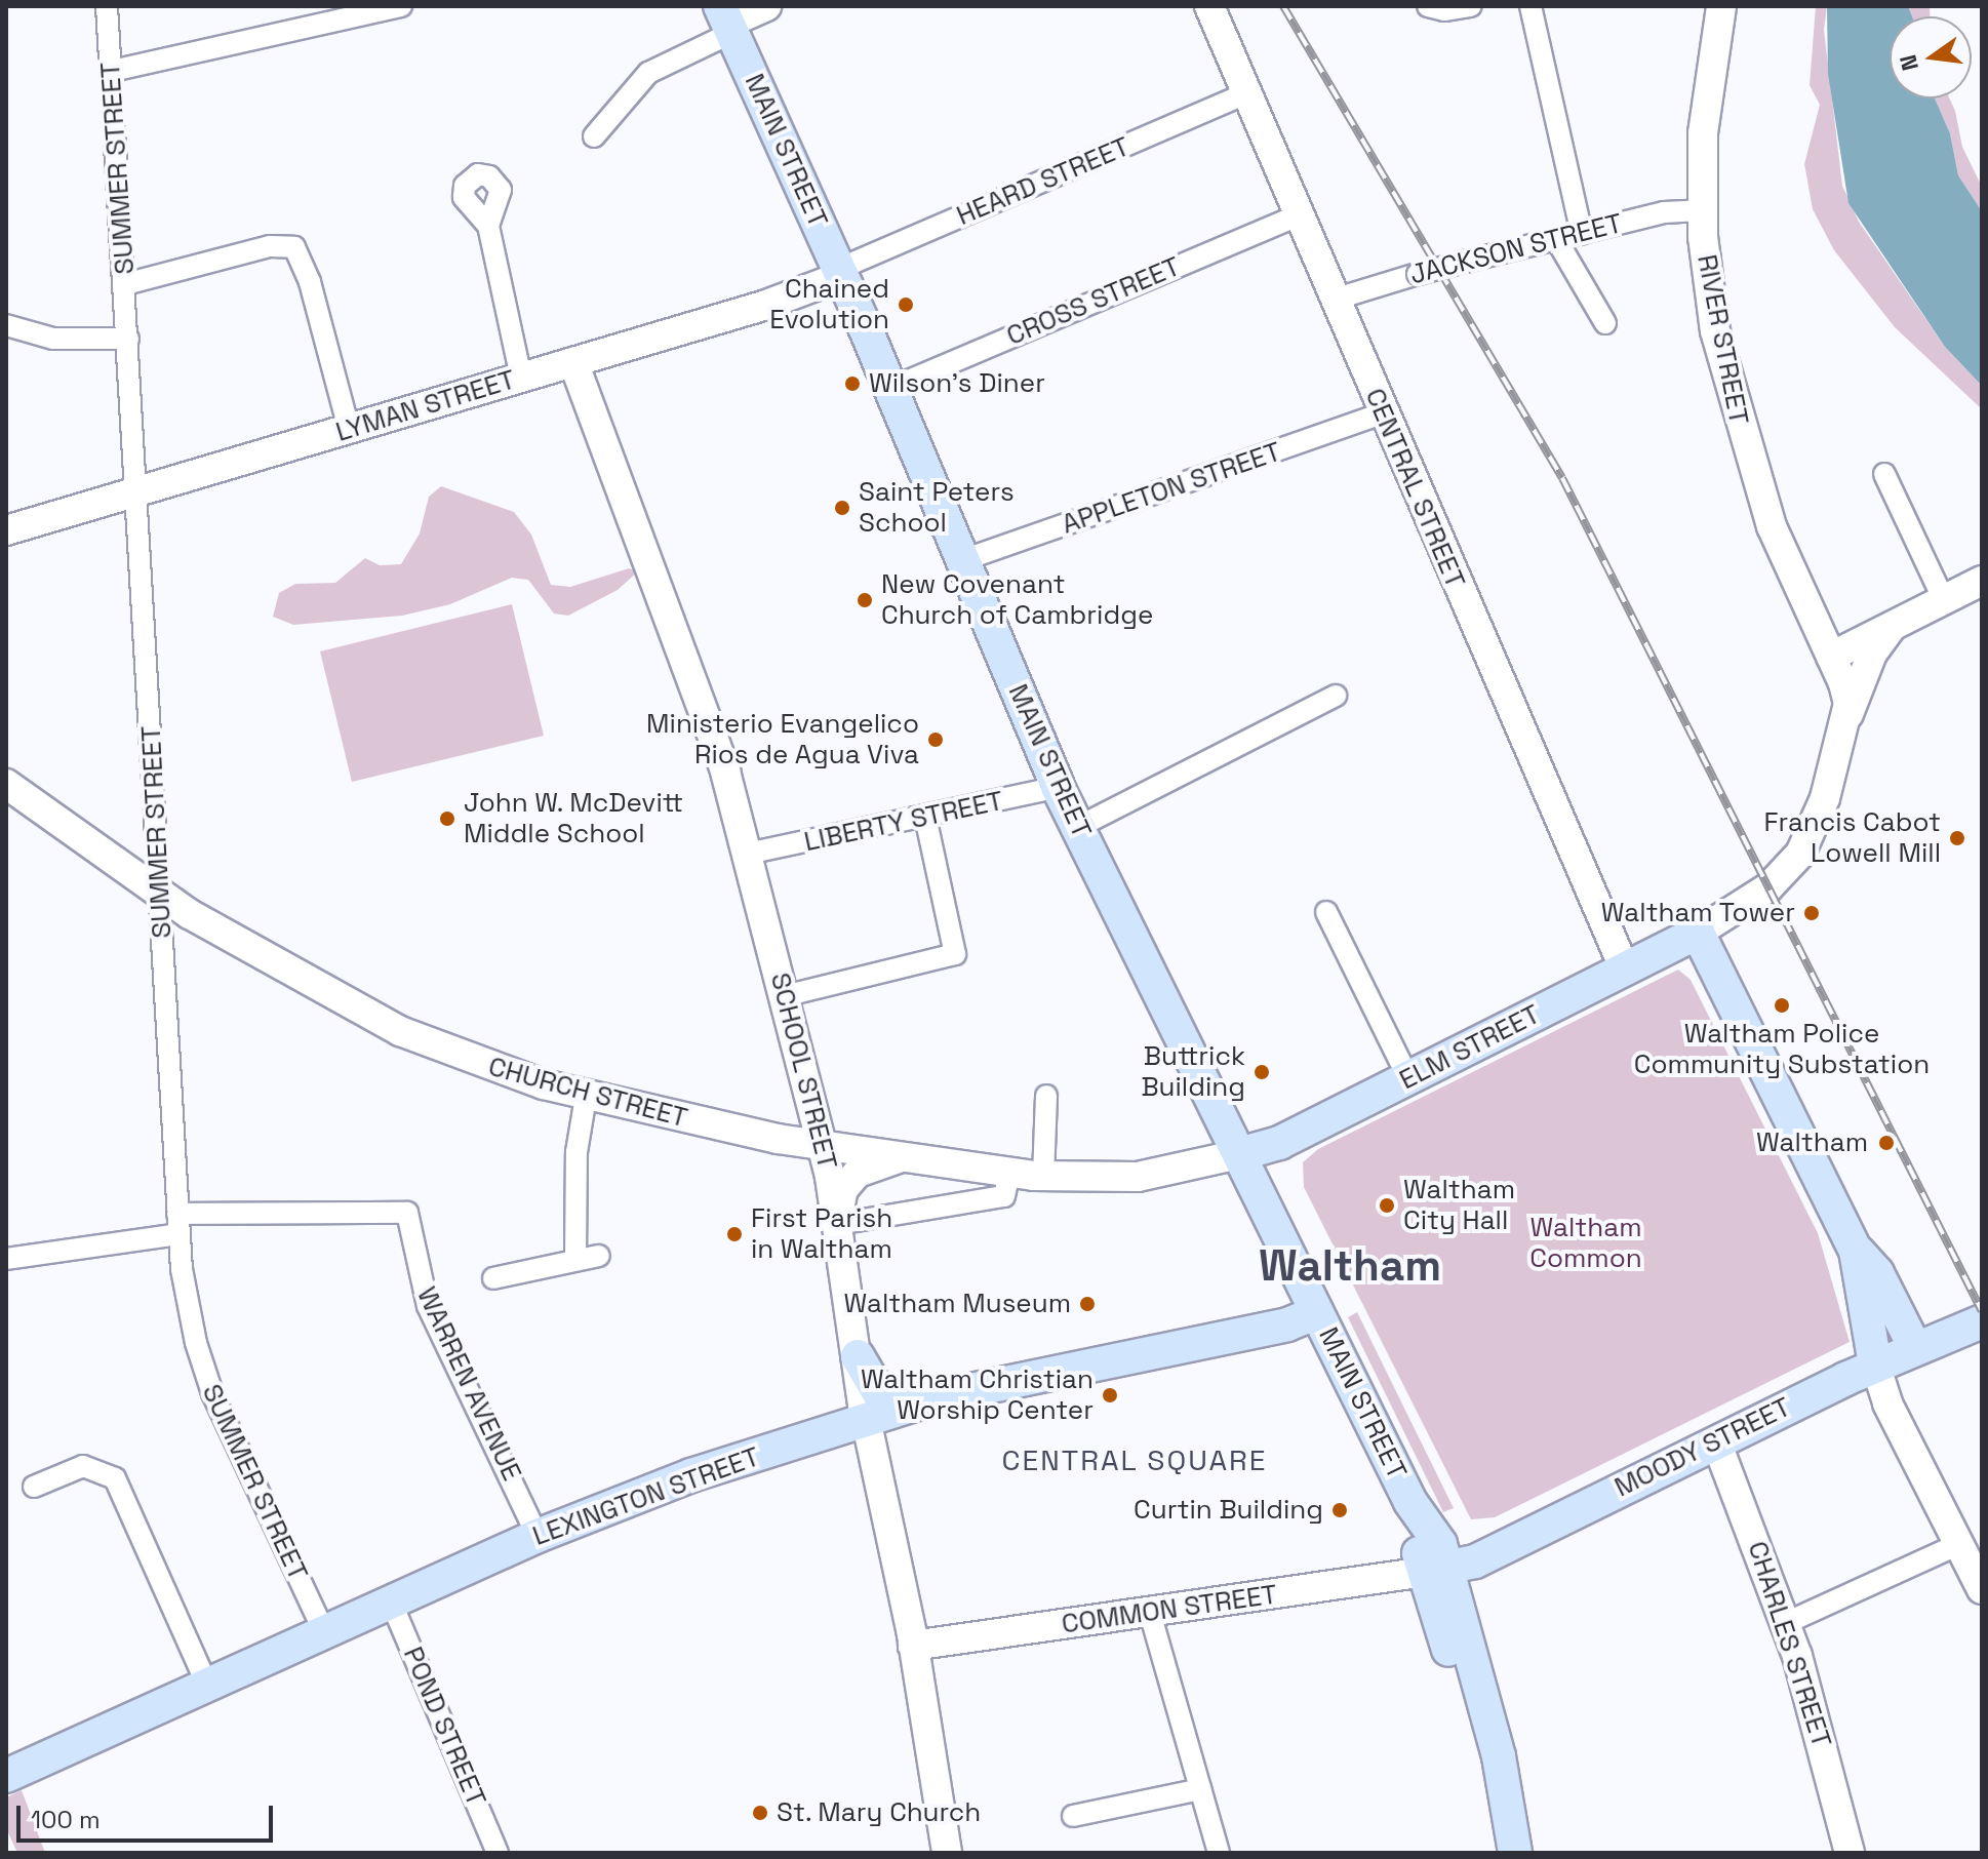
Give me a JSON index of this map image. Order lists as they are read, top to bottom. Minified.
{"streets":{"main road":["MAIN STREET","ELM STREET","MOODY STREET","LEXINGTON STREET"],"street":["SUMMER STREET","HEARD STREET","JACKSON STREET","CROSS STREET","RIVER STREET","LYMAN STREET","APPLETON STREET","CENTRAL STREET","LIBERTY STREET","SCHOOL STREET","CHURCH STREET","WARREN AVENUE","COMMON STREET","CHARLES STREET","POND STREET"]},"crossings":[["MAIN STREET","HEARD STREET"],["MAIN STREET","CROSS STREET"],["MAIN STREET","LYMAN STREET"],["MAIN STREET","APPLETON STREET"],["MAIN STREET","LIBERTY STREET"],["MAIN STREET","ELM STREET"],["MAIN STREET","CHURCH STREET"],["MAIN STREET","MOODY STREET"],["MAIN STREET","LEXINGTON STREET"],["MAIN STREET","COMMON STREET"],["SUMMER STREET","LYMAN STREET"],["SUMMER STREET","CHURCH STREET"],["SUMMER STREET","WARREN AVENUE"],["SUMMER STREET","LEXINGTON STREET"],["HEARD STREET","LYMAN STREET"],["HEARD STREET","CENTRAL STREET"],["JACKSON STREET","RIVER STREET"],["JACKSON STREET","CENTRAL STREET"],["CROSS STREET","CENTRAL STREET"],["RIVER STREET","ELM STREET"],["LYMAN STREET","SCHOOL STREET"],["APPLETON STREET","CENTRAL STREET"],["CENTRAL STREET","ELM STREET"],["LIBERTY STREET","SCHOOL STREET"],["ELM STREET","CHURCH STREET"],["SCHOOL STREET","CHURCH STREET"],["SCHOOL STREET","LEXINGTON STREET"],["SCHOOL STREET","COMMON STREET"],["WARREN AVENUE","LEXINGTON STREET"],["MOODY STREET","COMMON STREET"],["MOODY STREET","CHARLES STREET"],["LEXINGTON STREET","POND STREET"]],"districts":["Waltham","CENTRAL SQUARE"],"parks":["Waltham Common"],"places":["Chained Evolution","Wilson's Diner","Saint Peters School","New Covenant Church of Cambridge","Ministerio Evangelico Rios de Agua Viva","John W. McDevitt Middle School","Francis Cabot Lowell Mill","Waltham Tower","Waltham Police Community Substation","Buttrick Building","Waltham","Waltham City Hall","First Parish in Waltham","Waltham Museum","Waltham Christian Worship Center","Curtin Building","St. Mary Church"],"scale_bar":"100 m","north":"left"}
